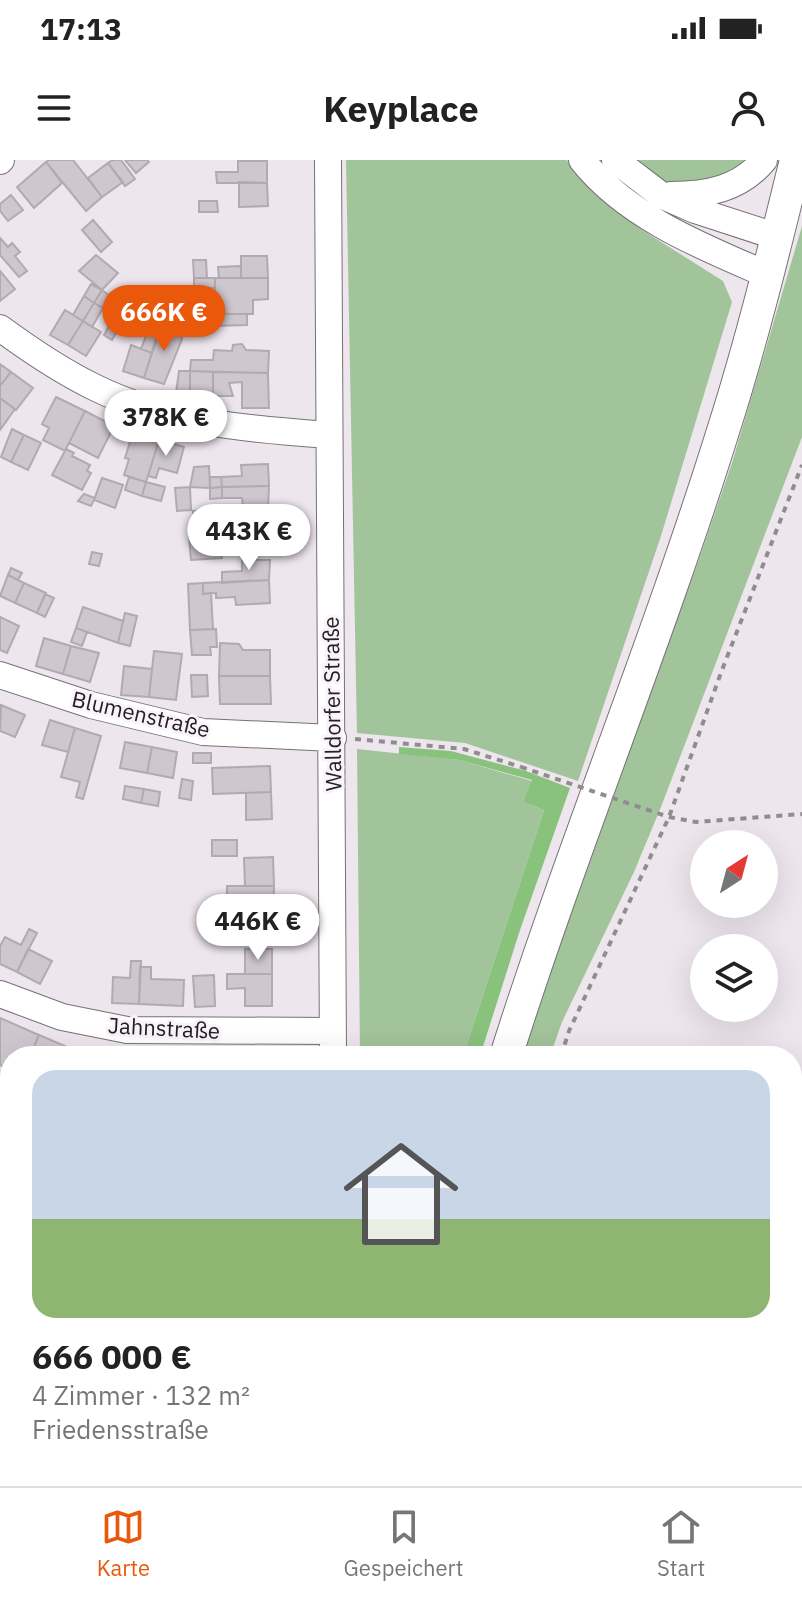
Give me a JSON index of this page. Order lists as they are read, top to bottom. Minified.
{"streets":{"street":["Walldorfer Straße","Blumenstraße","Jahnstraße"]},"crossings":[["Walldorfer Straße","Blumenstraße"],["Walldorfer Straße","Jahnstraße"]],"north":"top right","page":{"status":"17:13","header":"Keyplace","price":["666K €","378K €","443K €","446K €"],"list":[{"name":"666 000 €","note":"4 Zimmer · 132 m² · Friedensstraße"}],"tabs":["Karte","Gespeichert","Start"]}}
